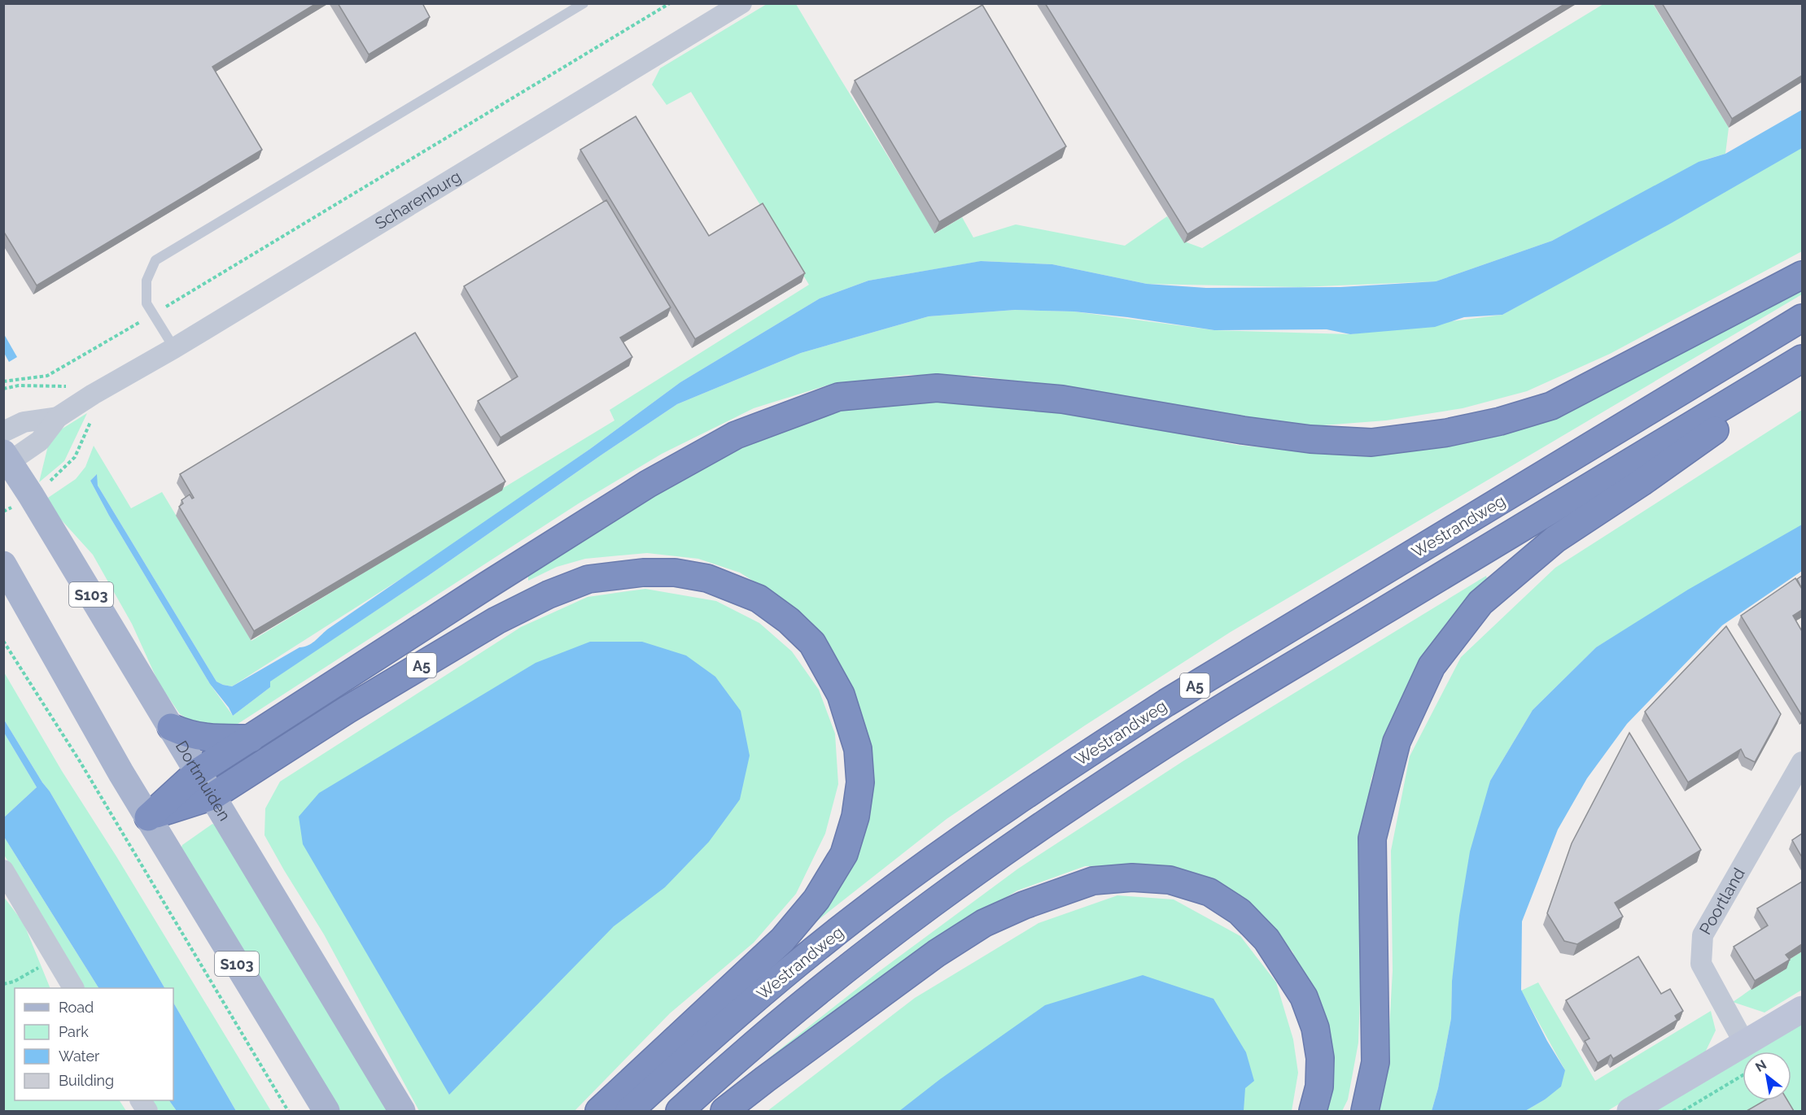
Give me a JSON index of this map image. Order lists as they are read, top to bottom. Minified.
{"streets":{"highway":["Westrandweg","A5"],"main road":["S103","Dortmuiden"],"street":["Scharenburg","Poortland"]},"crossings":[["Scharenburg","Dortmuiden"],["A5","Dortmuiden"]],"legend":["Road","Park","Water","Building"],"north":"top left"}
